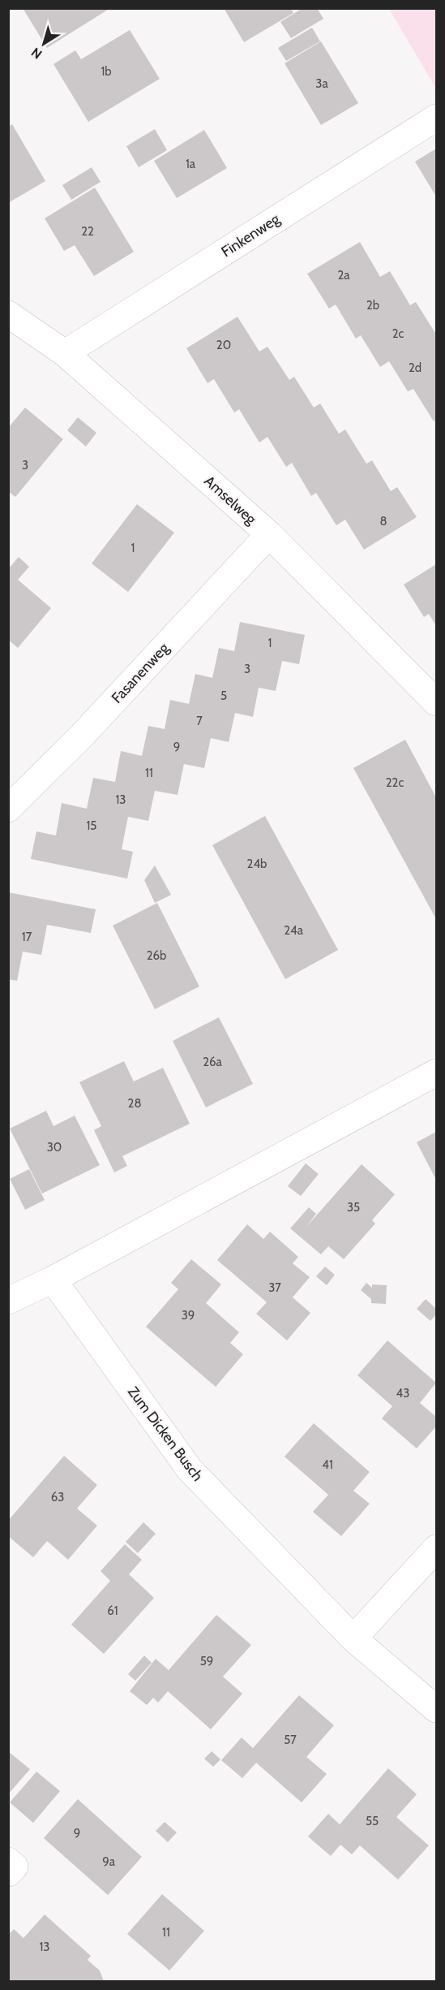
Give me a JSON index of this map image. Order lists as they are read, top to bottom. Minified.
{"streets":{"street":["Finkenweg","Amselweg","Fasanenweg","Zum Dicken Busch"]},"crossings":[["Finkenweg","Amselweg"],["Amselweg","Fasanenweg"]],"house_numbers":["1b","3a","1a","22","2a","2b","2c","20","2d","3","8","1","1","3","5","7","9","11","22c","13","15","24b","24a","17","26b","26a","28","30","35","37","39","43","41","63","61","59","57","55","9","9a","11","13"],"north":"bottom left"}
